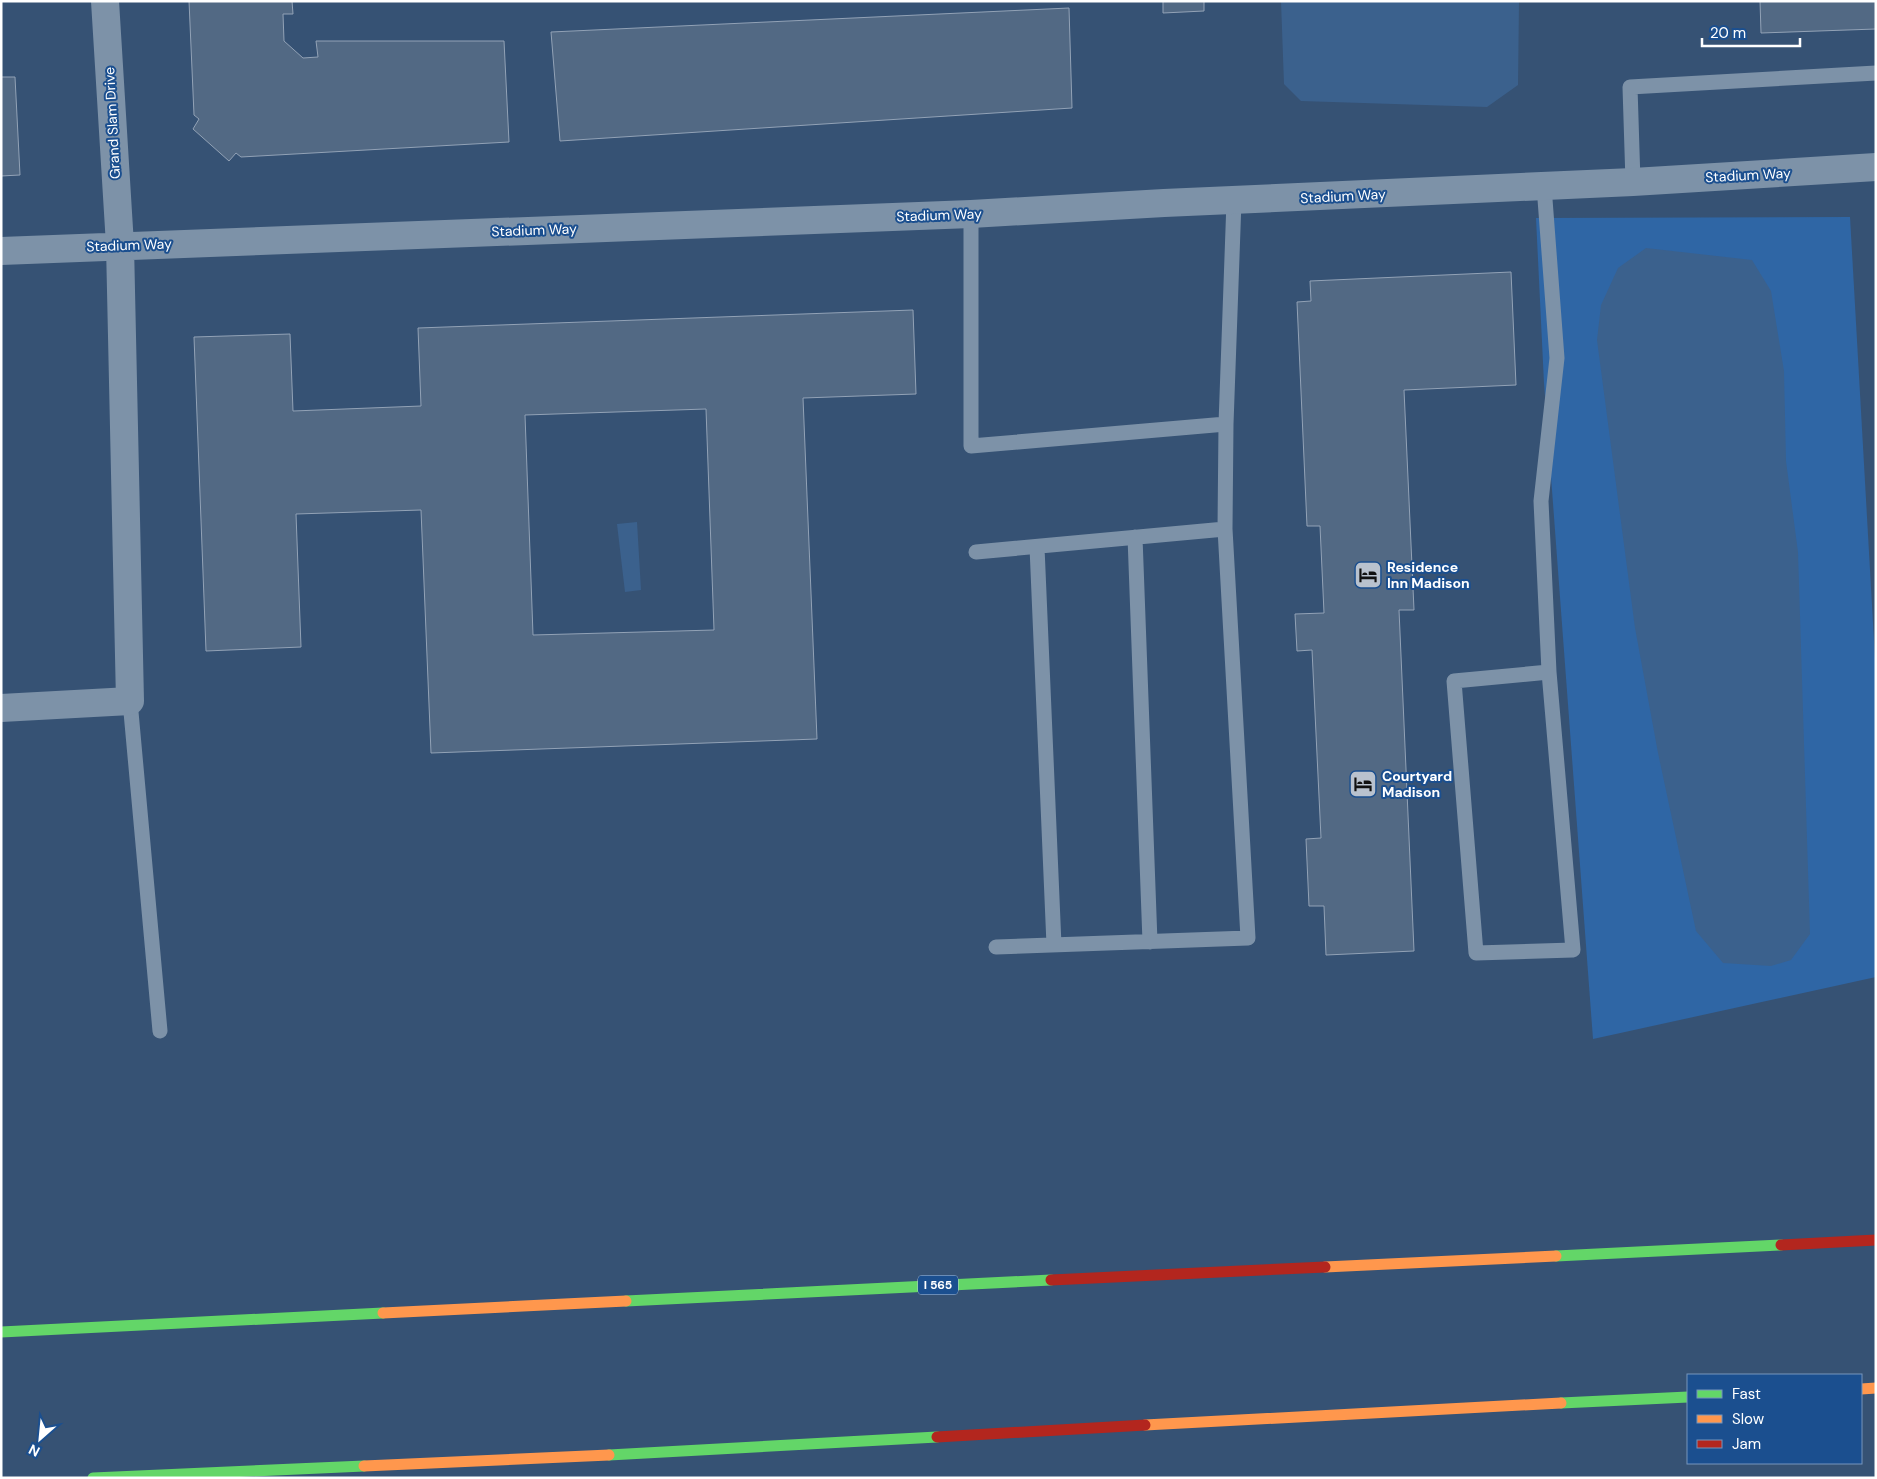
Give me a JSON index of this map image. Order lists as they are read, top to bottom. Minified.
{"streets":{"highway":["I 565"],"street":["Grand Slam Drive","Stadium Way"]},"crossings":[["Grand Slam Drive","Stadium Way"]],"places":{"hotel":["Residence Inn Madison","Courtyard Madison"]},"legend":["Fast","Slow","Jam"],"scale_bar":"20 m","north":"bottom left"}
